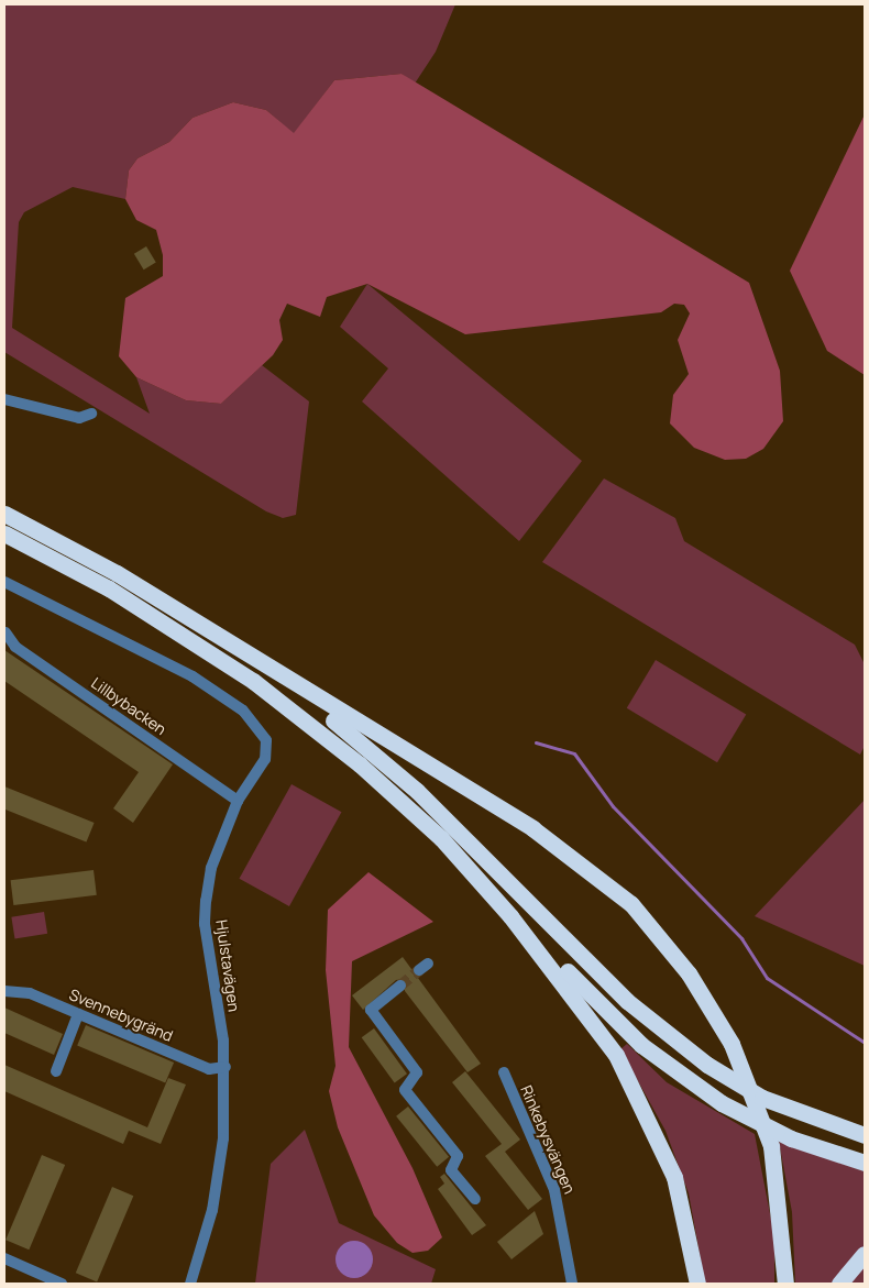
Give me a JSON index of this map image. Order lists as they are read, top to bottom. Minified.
{"streets":{"street":["Lillbybacken","Hjulstavägen","Svennebygränd","Rinkebysvängen"]},"crossings":[["Lillbybacken","Hjulstavägen"],["Hjulstavägen","Svennebygränd"]]}
